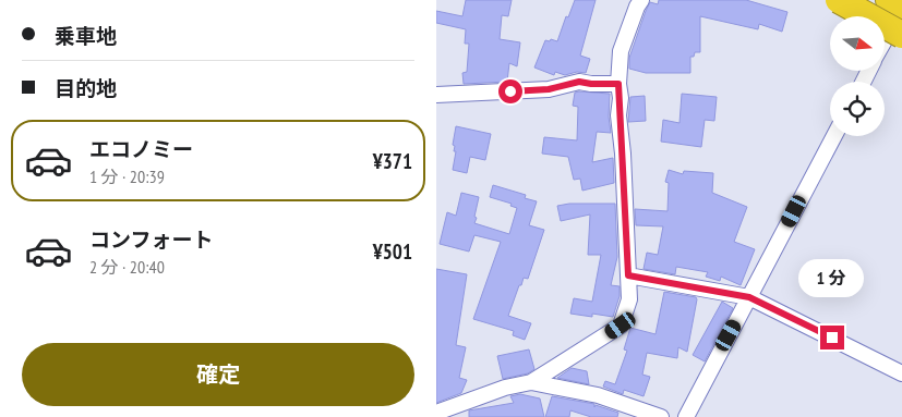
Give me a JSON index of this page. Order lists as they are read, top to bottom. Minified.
{"north":"right","page":{"banner":["乗車地","目的地"],"list":[{"name":"エコノミー","note":"1 分 · 20:39","value":"¥371"},{"name":"コンフォート","note":"2 分 · 20:40","value":"¥501"}],"bubble":"1 分","buttons":"確定"}}
